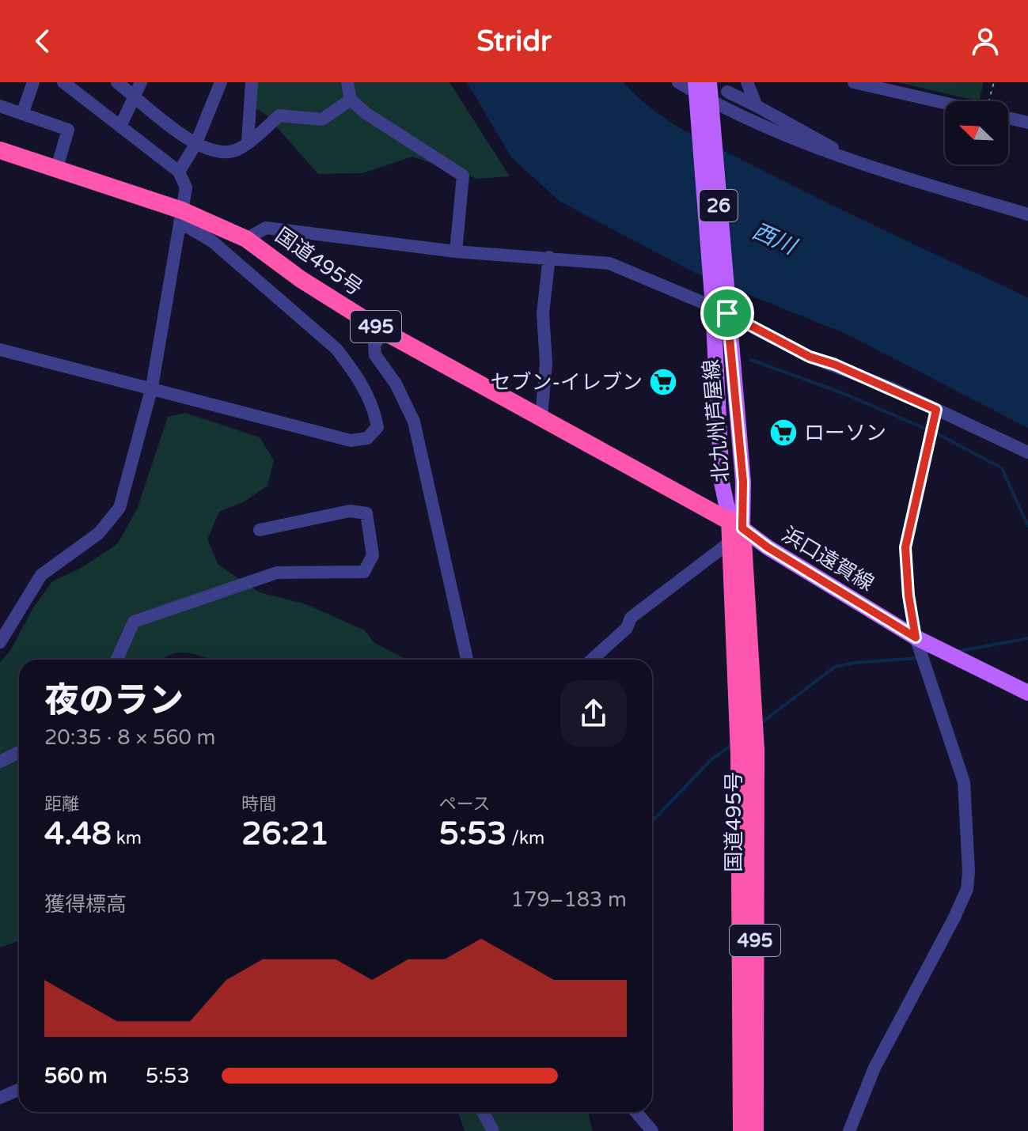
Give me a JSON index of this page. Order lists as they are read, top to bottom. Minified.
{"streets":{"highway":["国道495号","495"],"main road":["26","北九州芦屋線","浜口遠賀線"]},"crossings":[["国道495号","北九州芦屋線"],["国道495号","浜口遠賀線"],["北九州芦屋線","浜口遠賀線"]],"water":["西川"],"places":{"supermarket":["セブン-イレブン","ローソン"]},"north":"top left","page":{"header":"Stridr","heading":["夜のラン","20:35 · 8 × 560 m"],"stats":[["距離","4.48 km"],["時間","26:21"],["ペース","5:53 /km"]],"chart":["獲得標高","179–183 m"],"list":[{"name":"560 m","note":"5:53"}]}}
